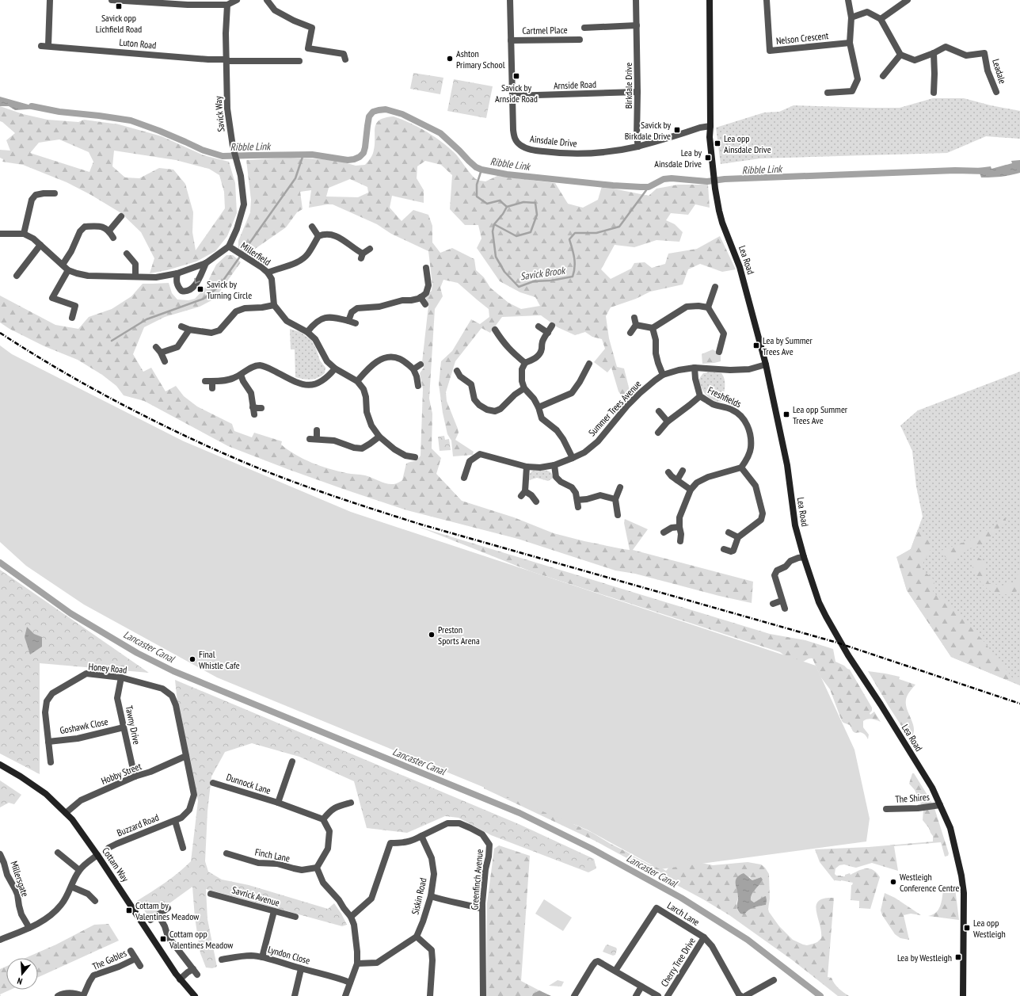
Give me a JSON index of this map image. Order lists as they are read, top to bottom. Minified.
{"streets":{"street":["Cartmel Place","Nelson Crescent","Luton Road","Leadale","Arnside Road","Birkdale Drive","Savick Way","Ainsdale Drive","Millerfield","Lea Road","Freshfields","Summer Trees Avenue","Honey Road","Tawny Drive","Goshawk Close","Hobby Street","Dunnock Lane","The Shires","Buzzard Road","Finch Lane","Cottam Way","Millersgate","Greenfinch Avenue","Savrick Avenue","Siskin Road","Larch Lane","Lyndon Close","The Gables","Cherry Tree Drive"]},"crossings":[["Cartmel Place","Ainsdale Drive"],["Luton Road","Savick Way"],["Arnside Road","Birkdale Drive"],["Arnside Road","Ainsdale Drive"],["Birkdale Drive","Ainsdale Drive"],["Savick Way","Millerfield"],["Ainsdale Drive","Lea Road"],["Lea Road","Summer Trees Avenue"],["Lea Road","The Shires"],["Freshfields","Summer Trees Avenue"],["Honey Road","Tawny Drive"],["Honey Road","Goshawk Close"],["Honey Road","Hobby Street"],["Honey Road","Buzzard Road"],["Tawny Drive","Goshawk Close"],["Tawny Drive","Hobby Street"],["Hobby Street","Buzzard Road"],["Hobby Street","Cottam Way"],["Greenfinch Avenue","Siskin Road"],["Larch Lane","Cherry Tree Drive"]],"water":["Ribble Link","Savick Brook","Lancaster Canal"],"places":{"transit":["Savick opp Lichfield Road","Savick by Arnside Road","Savick by Birkdale Drive","Lea opp Ainsdale Drive","Lea by Ainsdale Drive","Savick by Turning Circle","Lea by Summer Trees Ave","Lea opp Summer Trees Ave","Cottam by Valentines Meadow","Lea opp Westleigh","Cottam opp Valentines Meadow","Lea by Westleigh"],"other":["Ashton Primary School","Preston Sports Arena","Final Whistle Cafe","Westleigh Conference Centre"]},"north":"bottom"}
